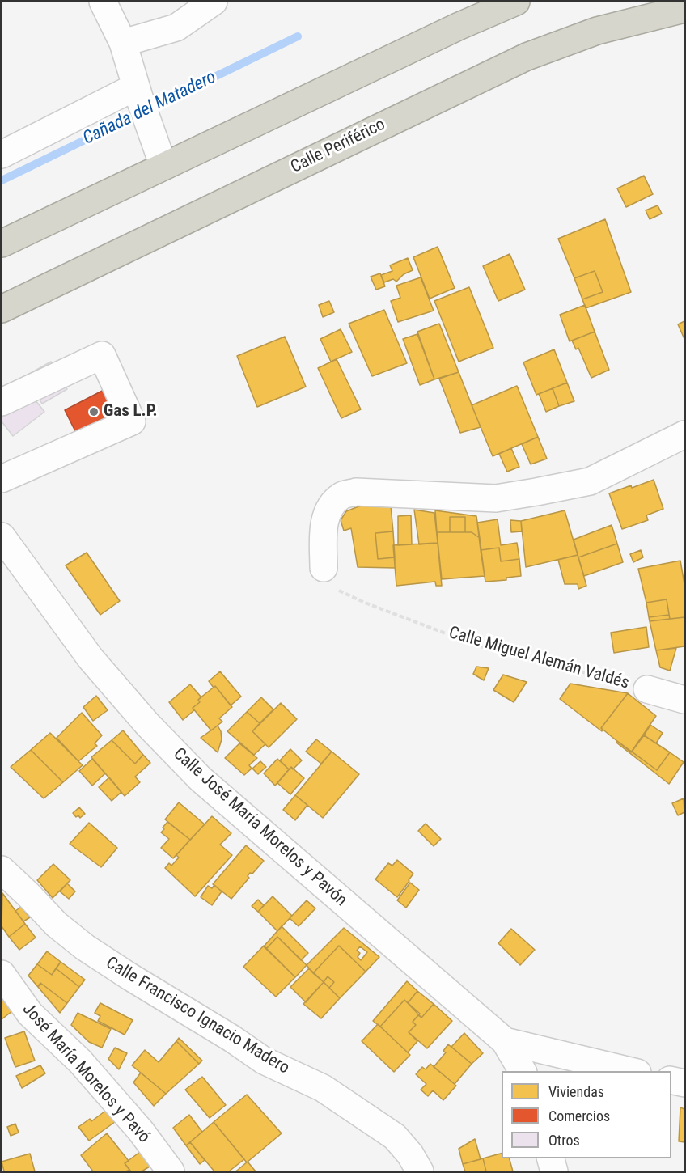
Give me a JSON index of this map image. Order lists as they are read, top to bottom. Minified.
{"streets":{"highway":["Calle Periférico"],"street":["Calle Miguel Alemán Valdés","Calle José María Morelos y Pavón","Calle Francisco Ignacio Madero","José María Morelos y Pavó"]},"water":["Cañada del Matadero"],"places":["Gas L.P."],"legend":["Viviendas","Comercios","Otros"]}
